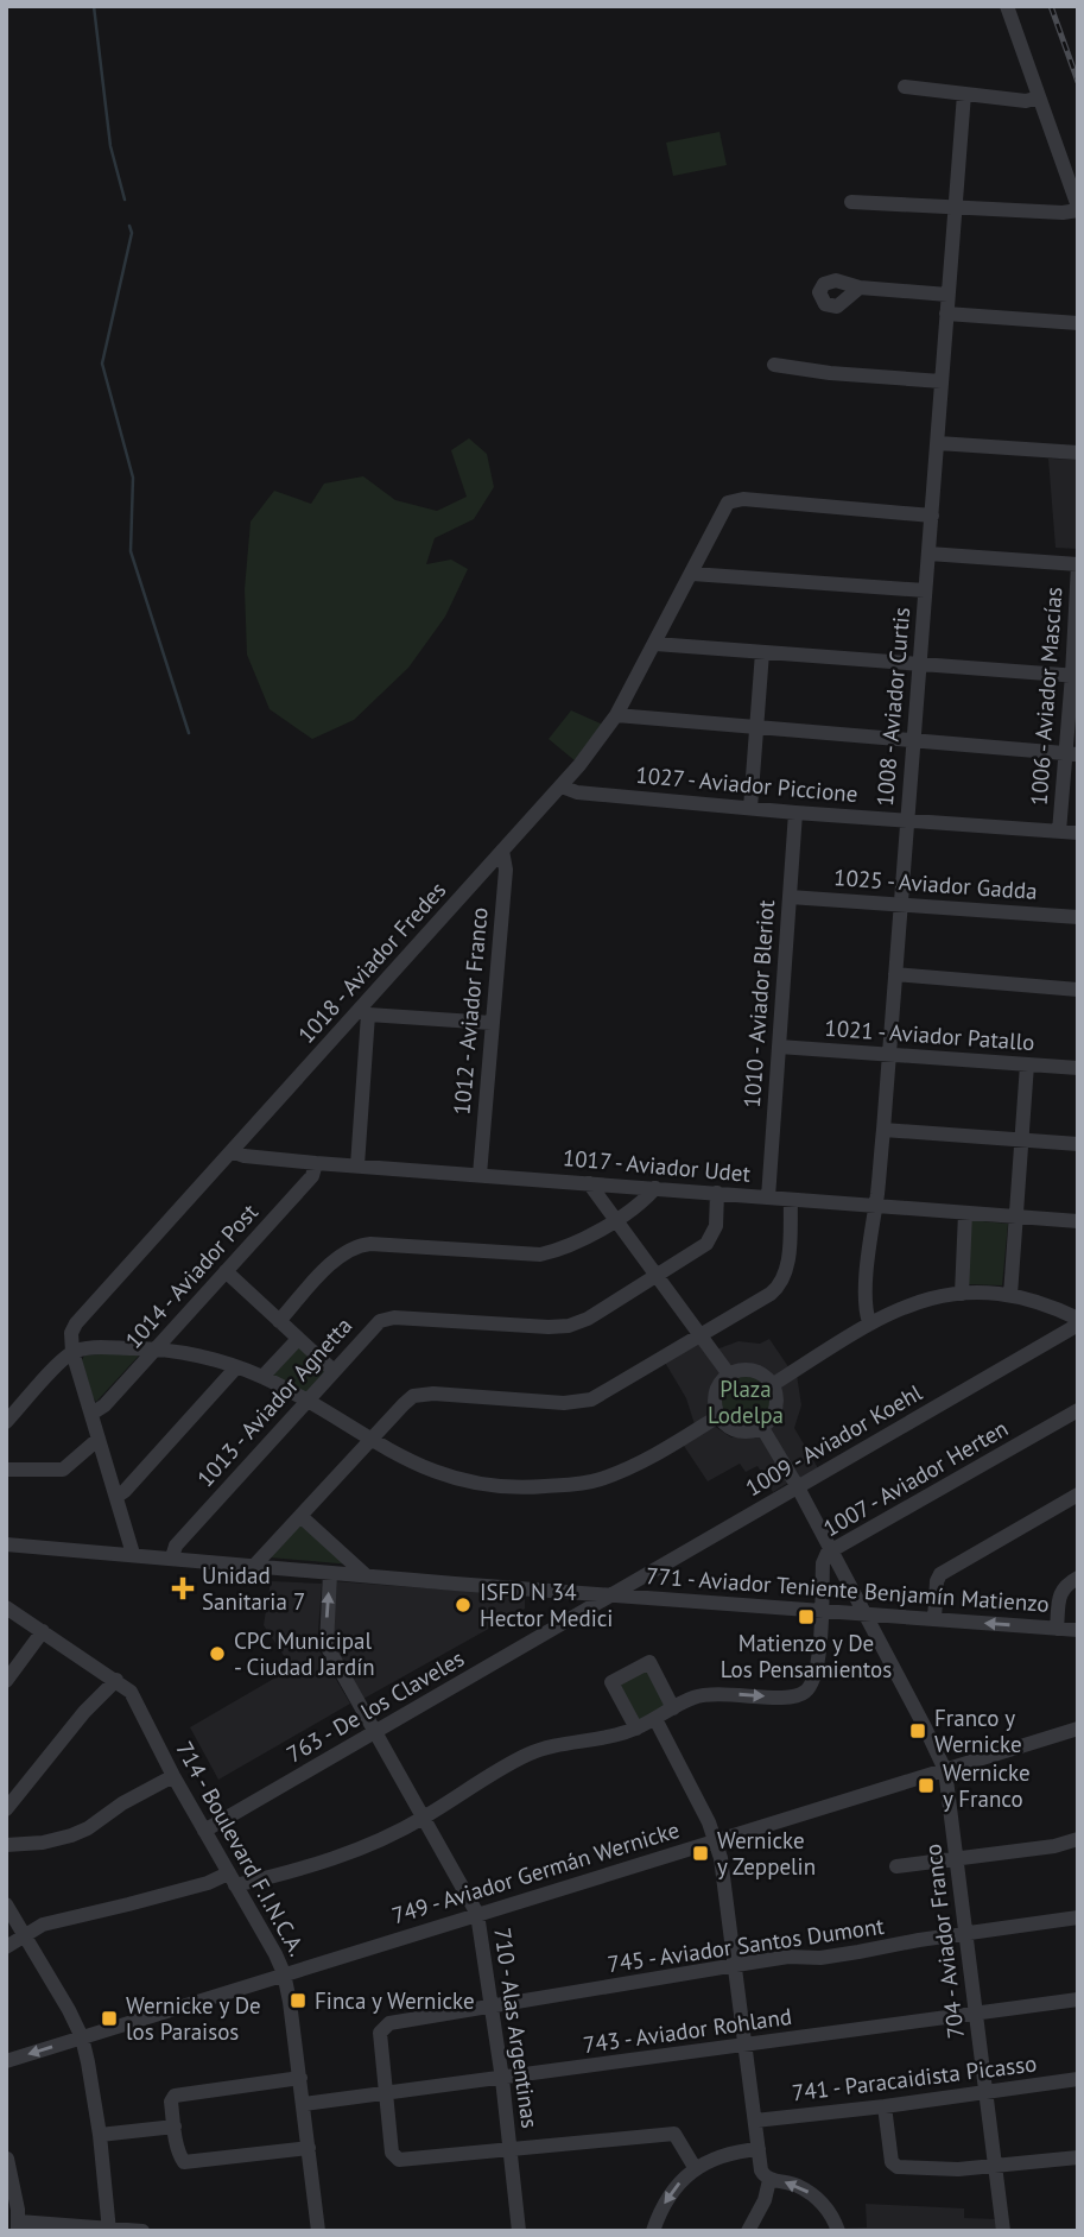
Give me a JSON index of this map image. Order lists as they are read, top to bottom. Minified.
{"streets":{"street":["1006 - Aviador Mascías","1008 - Aviador Curtis","1027 - Aviador Piccione","1025 - Aviador Gadda","1018 - Aviador Fredes","1010 - Aviador Bleriot","1012 - Aviador Franco","1021 - Aviador Patallo","1017 - Aviador Udet","1014 - Aviador Post","1013 - Aviador Agnetta","1009 - Aviador Koehl","1007 - Aviador Herten","771 - Aviador Teniente Benjamín Matienzo","763 - De los Claveles","714 - Boulevard F.I.N.C.A.","749 - Aviador Germán Wernicke","704 - Aviador Franco","745 - Aviador Santos Dumont","710 - Alas Argentinas","743 - Aviador Rohland","741 - Paracaidista Picasso"]},"crossings":[["1006 - Aviador Mascías","1027 - Aviador Piccione"],["1008 - Aviador Curtis","1027 - Aviador Piccione"],["1008 - Aviador Curtis","1025 - Aviador Gadda"],["1008 - Aviador Curtis","1018 - Aviador Fredes"],["1008 - Aviador Curtis","1021 - Aviador Patallo"],["1008 - Aviador Curtis","1017 - Aviador Udet"],["1027 - Aviador Piccione","1018 - Aviador Fredes"],["1027 - Aviador Piccione","1010 - Aviador Bleriot"],["1025 - Aviador Gadda","1010 - Aviador Bleriot"],["1018 - Aviador Fredes","1012 - Aviador Franco"],["1018 - Aviador Fredes","1017 - Aviador Udet"],["1010 - Aviador Bleriot","1021 - Aviador Patallo"],["1010 - Aviador Bleriot","1017 - Aviador Udet"],["1012 - Aviador Franco","1017 - Aviador Udet"],["1017 - Aviador Udet","1014 - Aviador Post"],["1017 - Aviador Udet","1013 - Aviador Agnetta"],["1013 - Aviador Agnetta","771 - Aviador Teniente Benjamín Matienzo"],["1009 - Aviador Koehl","771 - Aviador Teniente Benjamín Matienzo"],["1009 - Aviador Koehl","763 - De los Claveles"],["1007 - Aviador Herten","771 - Aviador Teniente Benjamín Matienzo"],["771 - Aviador Teniente Benjamín Matienzo","763 - De los Claveles"],["771 - Aviador Teniente Benjamín Matienzo","704 - Aviador Franco"],["771 - Aviador Teniente Benjamín Matienzo","710 - Alas Argentinas"],["763 - De los Claveles","714 - Boulevard F.I.N.C.A."],["763 - De los Claveles","710 - Alas Argentinas"],["714 - Boulevard F.I.N.C.A.","749 - Aviador Germán Wernicke"],["714 - Boulevard F.I.N.C.A.","743 - Aviador Rohland"],["749 - Aviador Germán Wernicke","704 - Aviador Franco"],["749 - Aviador Germán Wernicke","710 - Alas Argentinas"],["704 - Aviador Franco","745 - Aviador Santos Dumont"],["704 - Aviador Franco","743 - Aviador Rohland"],["704 - Aviador Franco","741 - Paracaidista Picasso"],["745 - Aviador Santos Dumont","710 - Alas Argentinas"],["745 - Aviador Santos Dumont","743 - Aviador Rohland"],["710 - Alas Argentinas","743 - Aviador Rohland"]],"parks":["Plaza Lodelpa"],"places":{"health":["Unidad Sanitaria 7"],"other":["ISFD N 34 Hector Medici","CPC Municipal - Ciudad Jardín"],"transit":["Matienzo y De Los Pensamientos","Franco y Wernicke","Wernicke y Franco","Wernicke y Zeppelin","Finca y Wernicke","Wernicke y De los Paraisos"]}}
